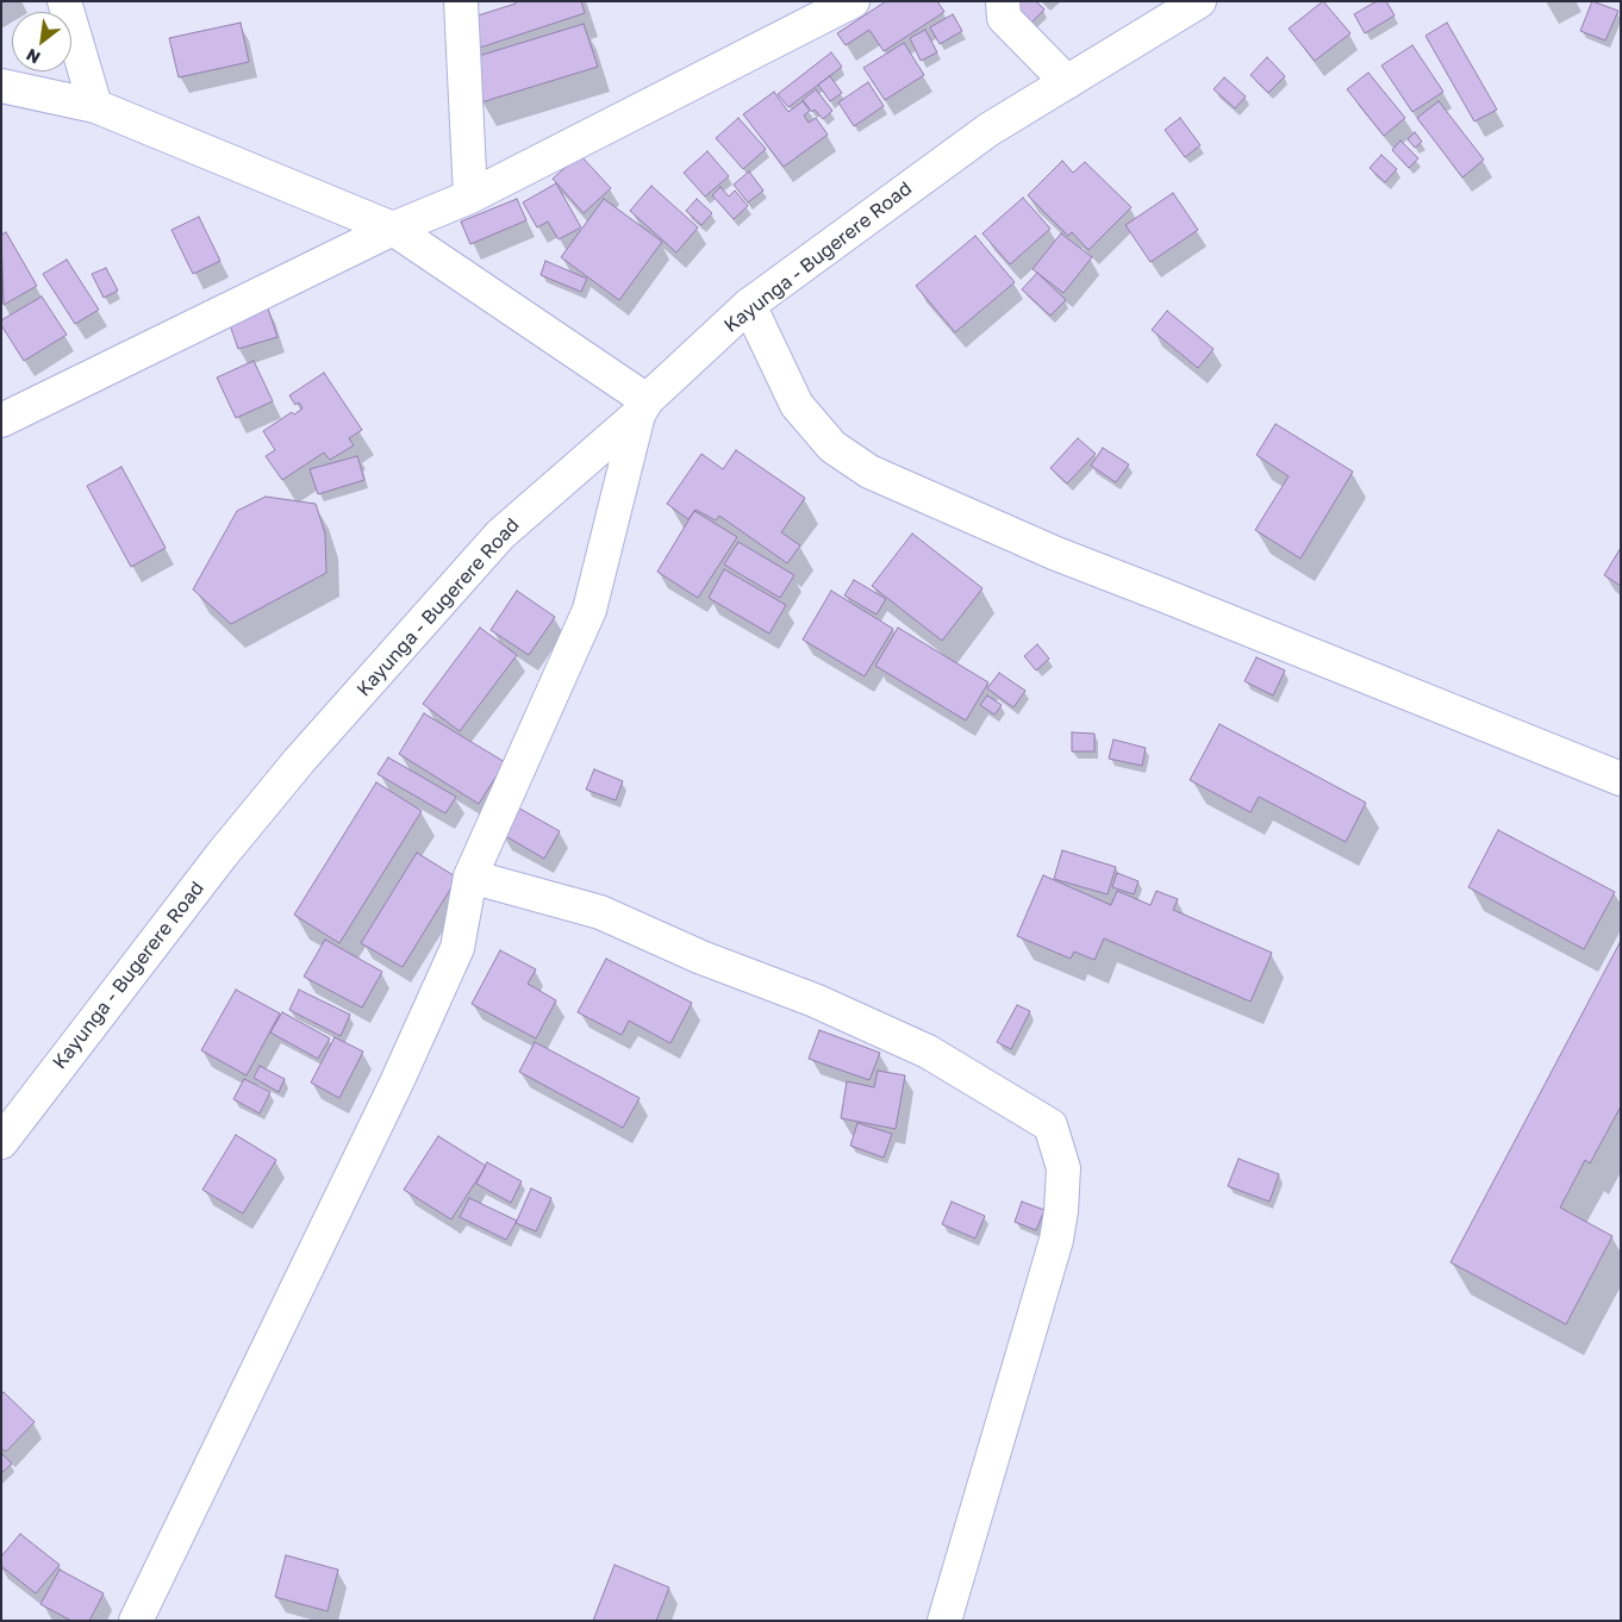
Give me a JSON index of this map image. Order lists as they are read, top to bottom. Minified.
{"streets":{"street":["Kayunga - Bugerere Road"]},"north":"bottom left"}
